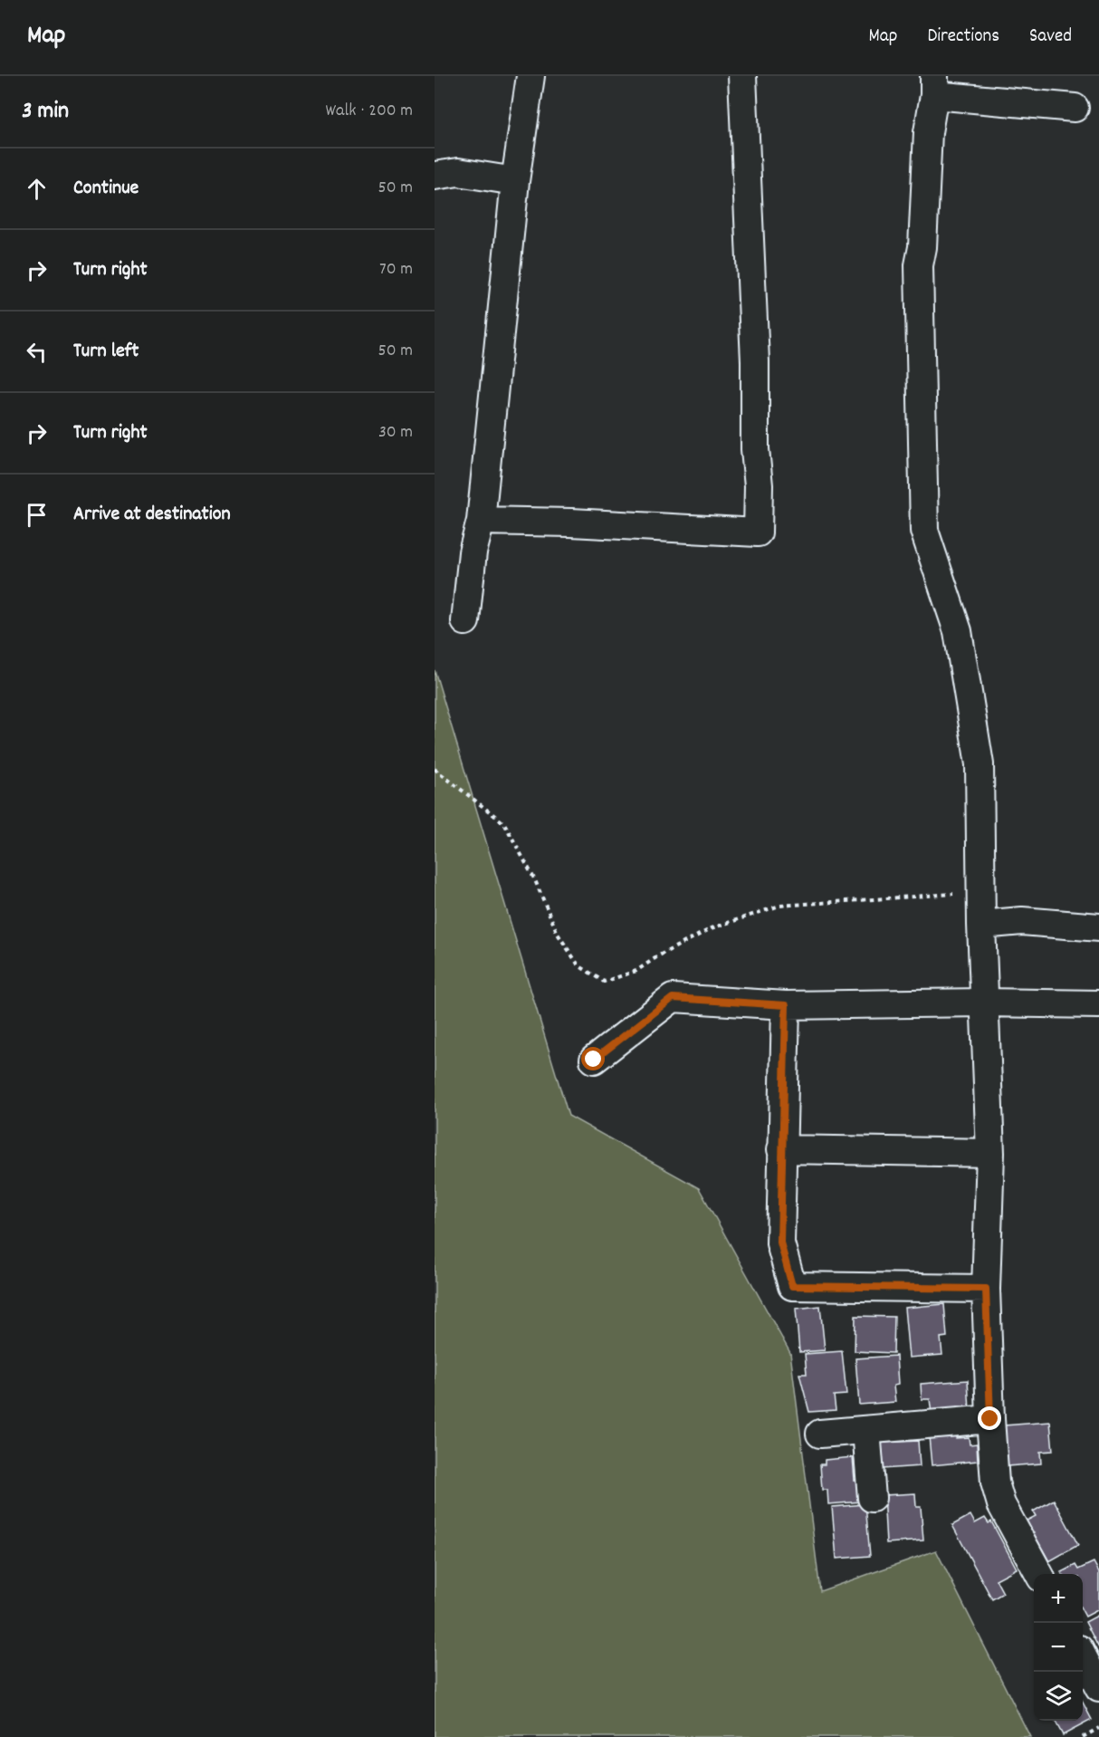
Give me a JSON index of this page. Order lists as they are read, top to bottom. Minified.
{"page":{"header":"Map","nav":["Map","Directions","Saved"],"heading":["3 min","Walk · 200 m"],"list":[["Continue","50 m"],["Turn right","70 m"],["Turn left","50 m"],["Turn right","30 m"],"Arrive at destination"],"map_buttons":["+","−"]}}
